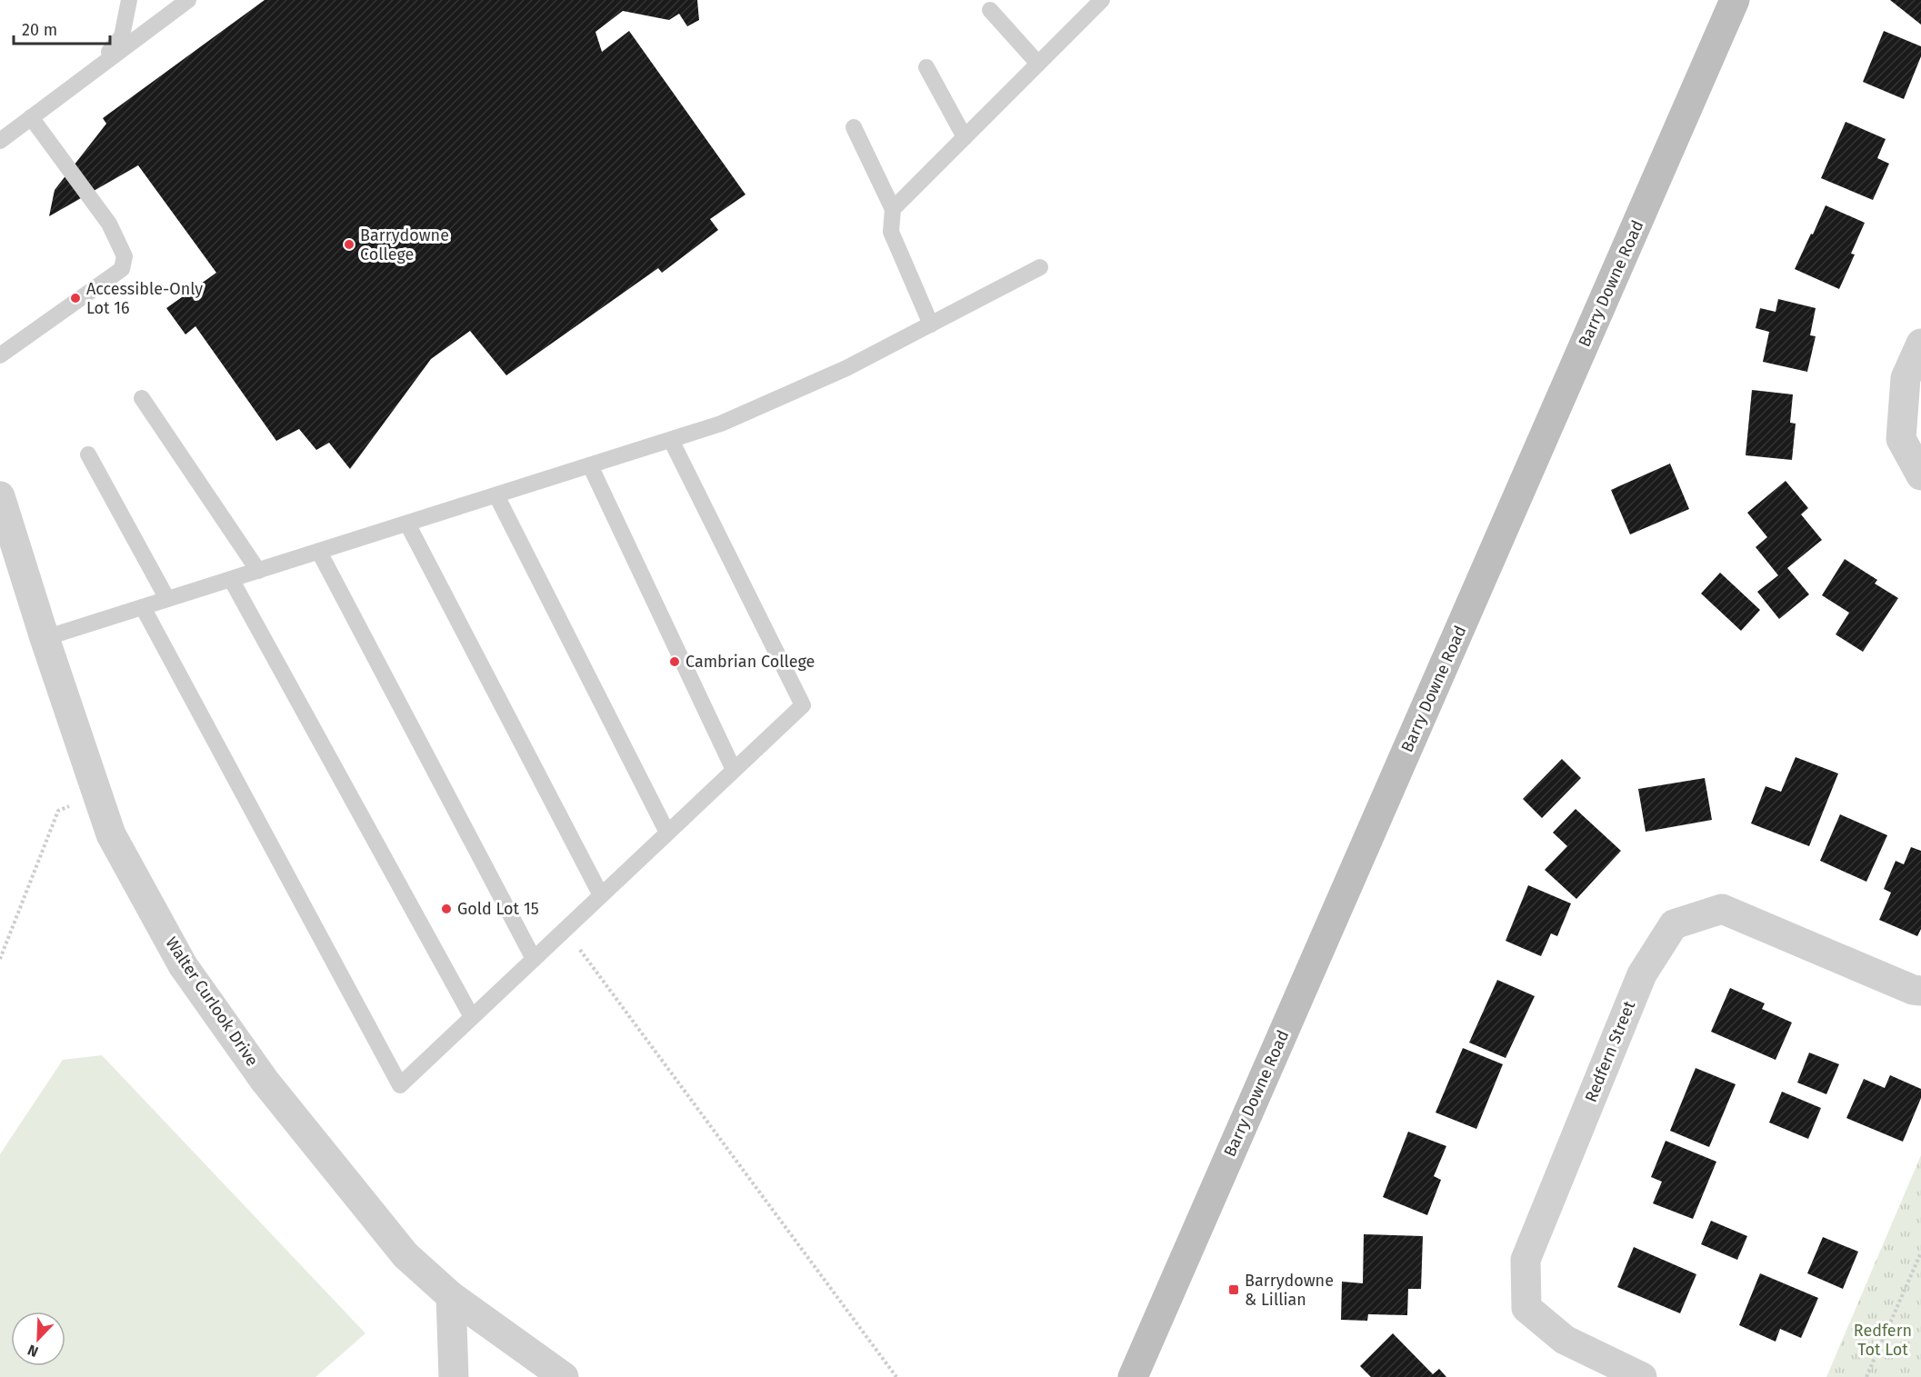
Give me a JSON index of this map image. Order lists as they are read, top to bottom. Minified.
{"streets":{"main road":["Barry Downe Road"],"street":["Walter Curlook Drive","Redfern Street"]},"parks":["Redfern Tot Lot"],"places":{"other":["Barrydowne College","Accessible-Only Lot 16","Cambrian College","Gold Lot 15"],"transit":["Barrydowne & Lillian"]},"scale_bar":"20 m","north":"bottom left"}
